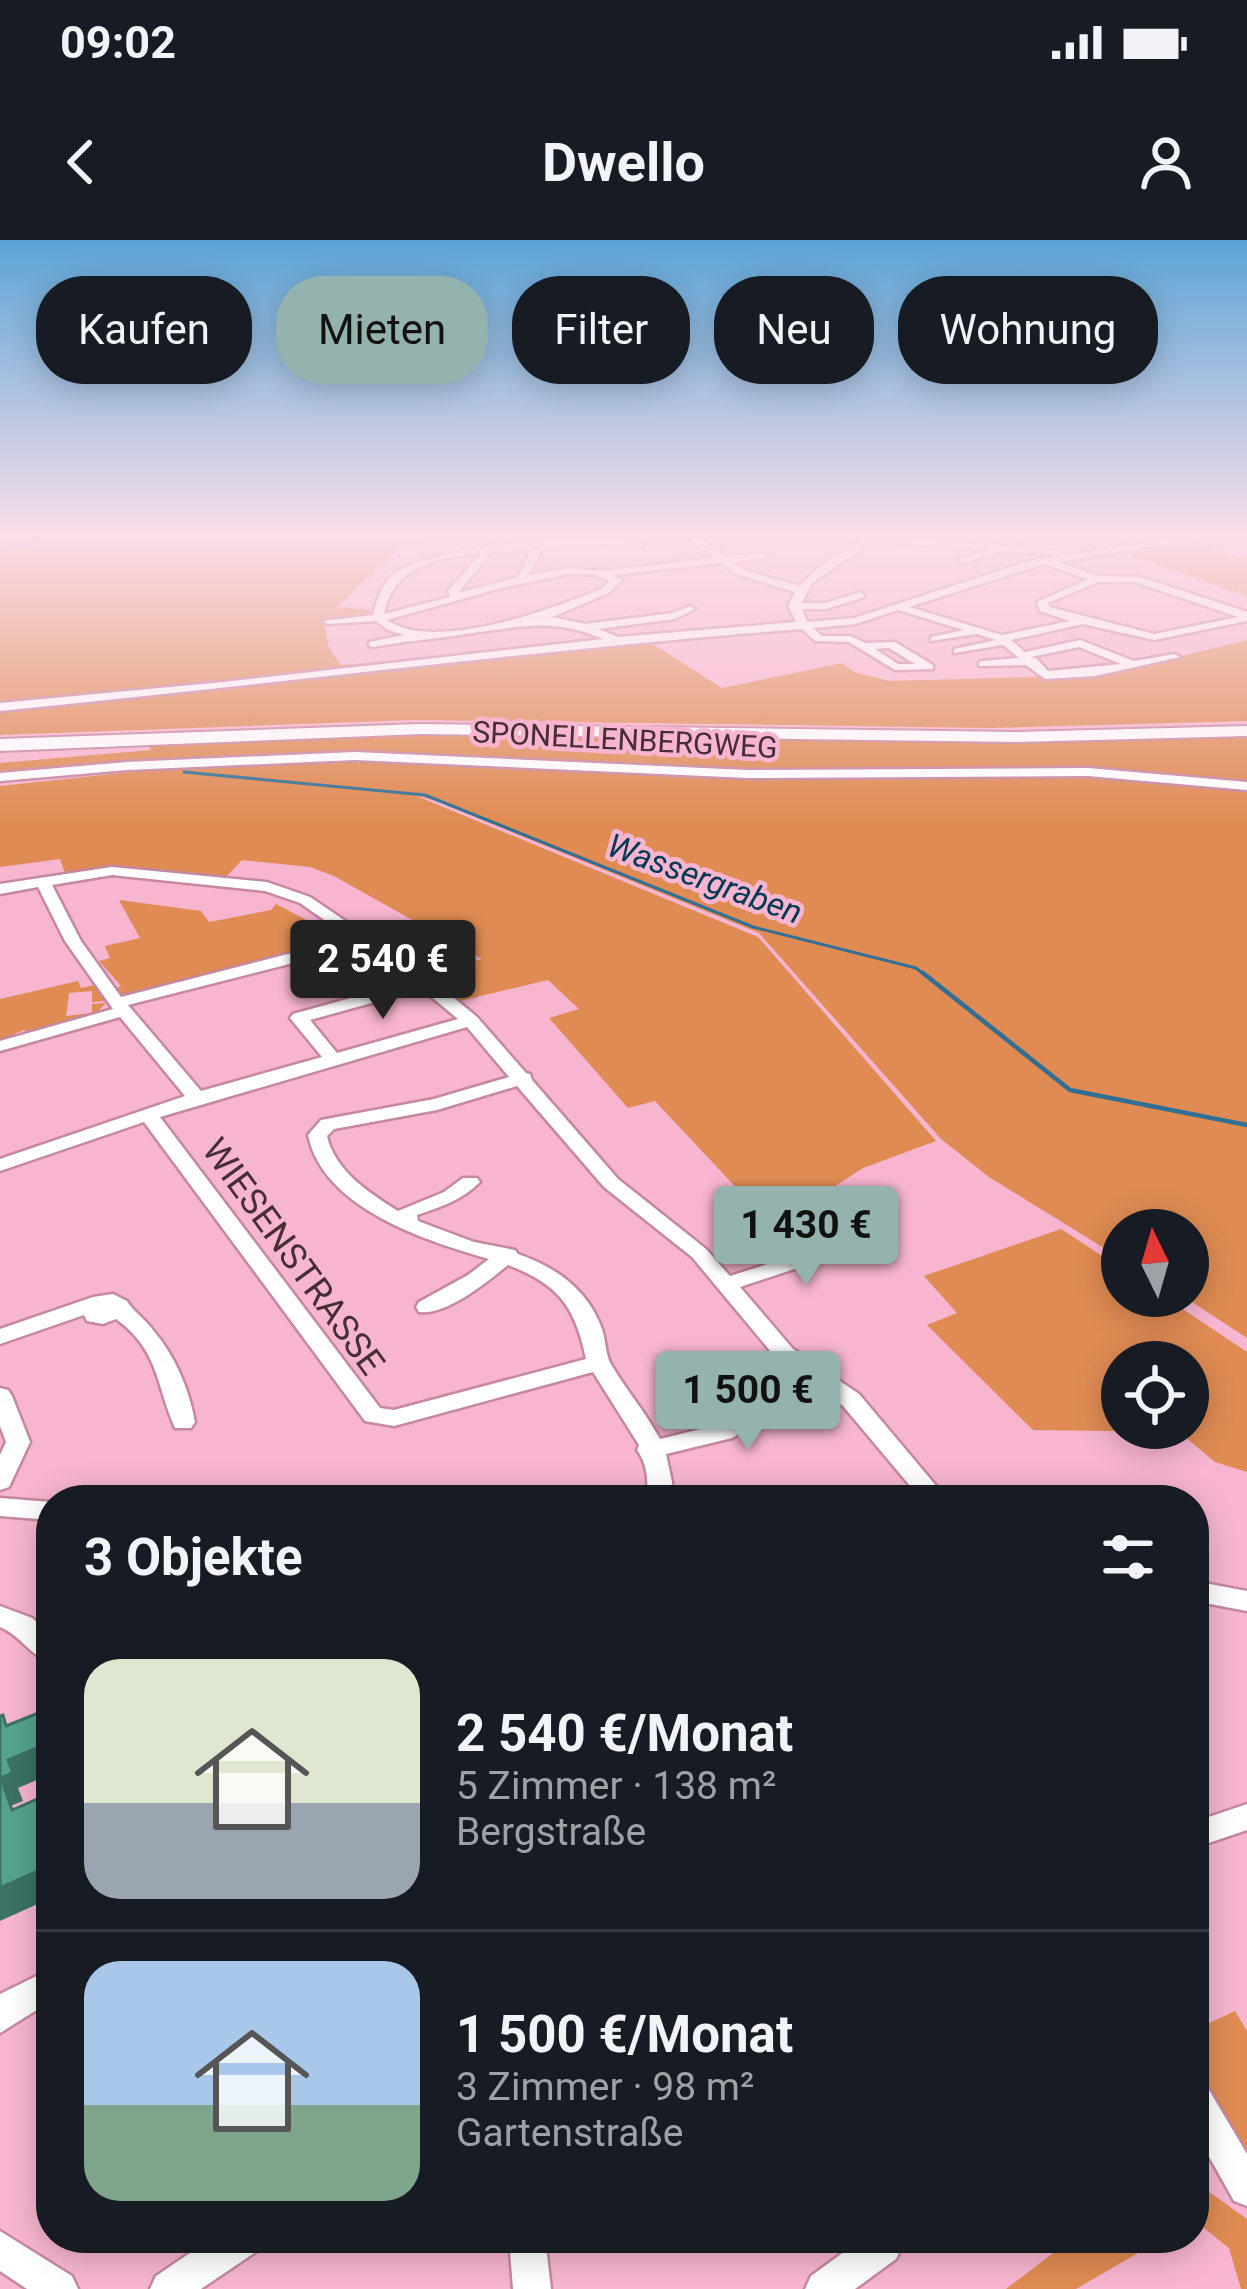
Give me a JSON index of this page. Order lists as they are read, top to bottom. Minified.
{"streets":{"street":["SPONELLENBERGWEG","WIESENSTRASSE"]},"water":["Wassergraben"],"north":"top","page":{"status":"09:02","header":"Dwello","chip":["Kaufen","Mieten","Filter","Neu","Wohnung"],"price":["2 540 €","1 430 €","1 500 €"],"heading":"3 Objekte","list":[{"name":"2 540 €/Monat","note":"5 Zimmer · 138 m² · Bergstraße"},{"name":"1 500 €/Monat","note":"3 Zimmer · 98 m² · Gartenstraße"}]}}
